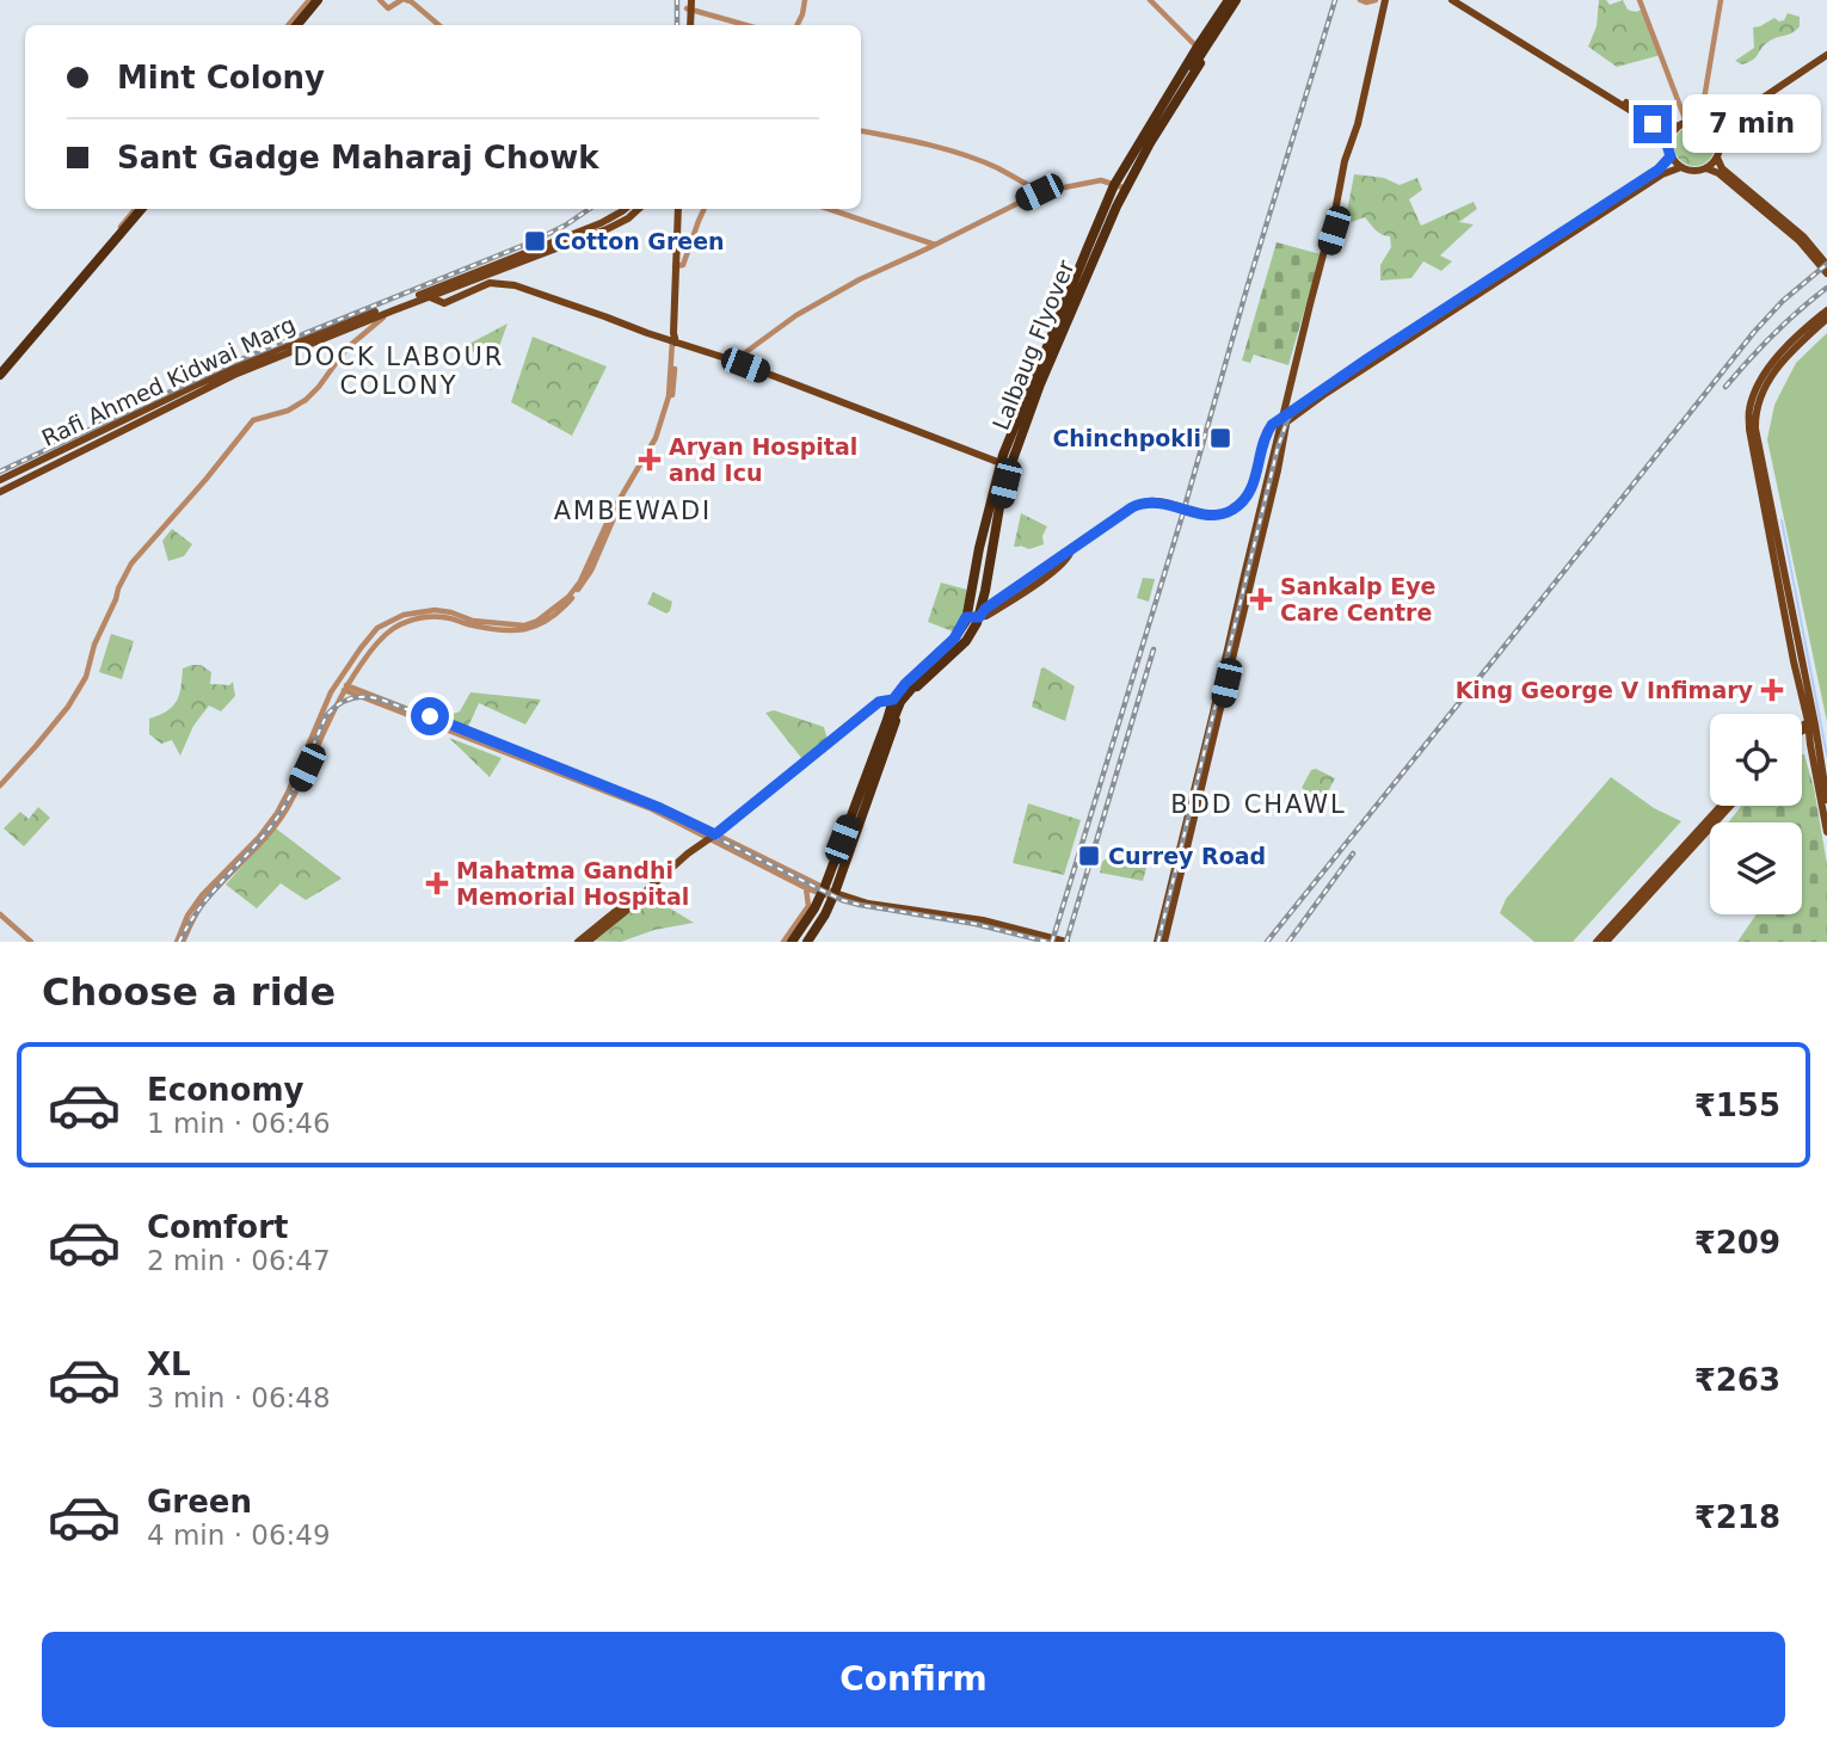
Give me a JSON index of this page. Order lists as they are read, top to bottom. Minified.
{"streets":{"highway":["Lalbaug Flyover"],"main road":["Rafi Ahmed Kidwai Marg"]},"districts":["DOCK LABOUR COLONY","AMBEWADI","BDD CHAWL"],"places":{"transit":["Cotton Green","Chinchpokli","Currey Road"],"health":["Aryan Hospital and Icu","Sankalp Eye Care Centre","King George V Infimary","Mahatma Gandhi Memorial Hospital"]},"page":{"banner":["Mint Colony","Sant Gadge Maharaj Chowk"],"bubble":"7 min","heading":"Choose a ride","list":[{"name":"Economy","note":"1 min · 06:46","value":"₹155"},{"name":"Comfort","note":"2 min · 06:47","value":"₹209"},{"name":"XL","note":"3 min · 06:48","value":"₹263"},{"name":"Green","note":"4 min · 06:49","value":"₹218"}],"buttons":"Confirm"}}
